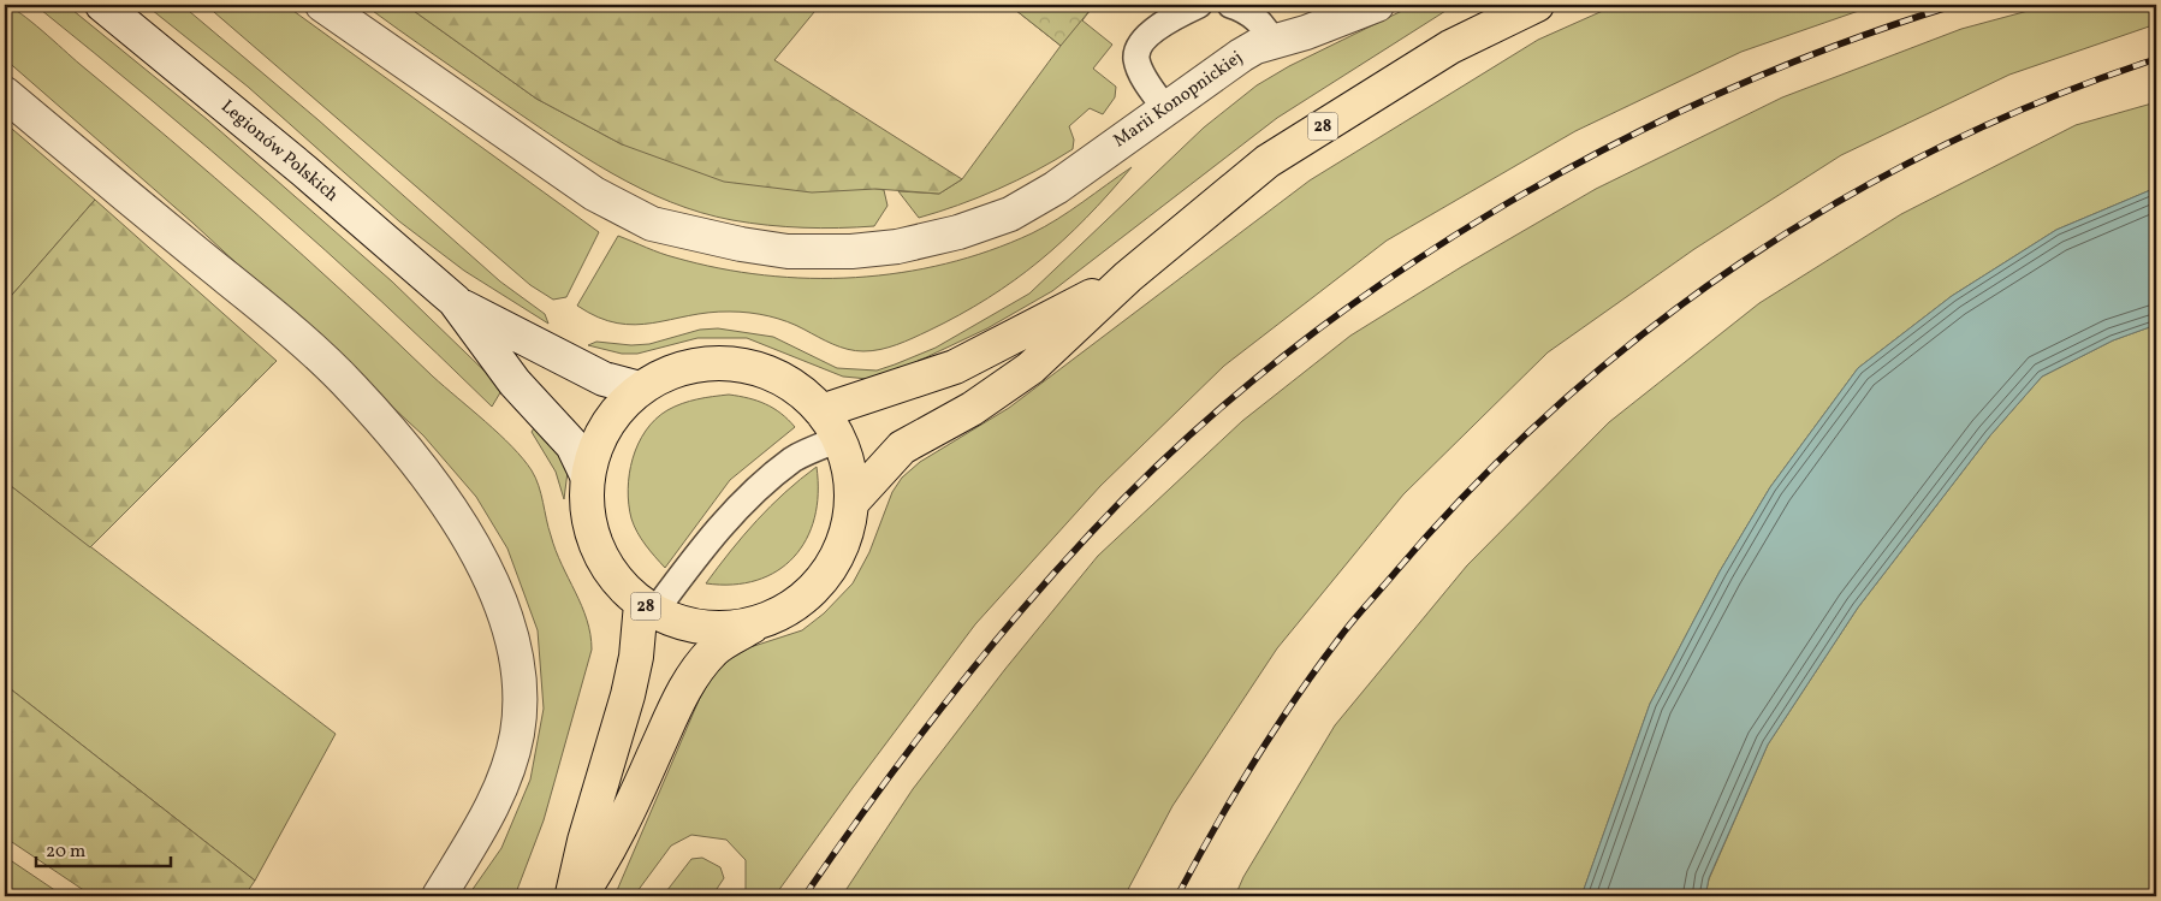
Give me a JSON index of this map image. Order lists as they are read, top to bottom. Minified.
{"streets":{"main road":["28"],"street":["Marii Konopnickiej","Legionów Polskich"]},"crossings":[["28","Legionów Polskich"]],"scale_bar":"20 m"}
